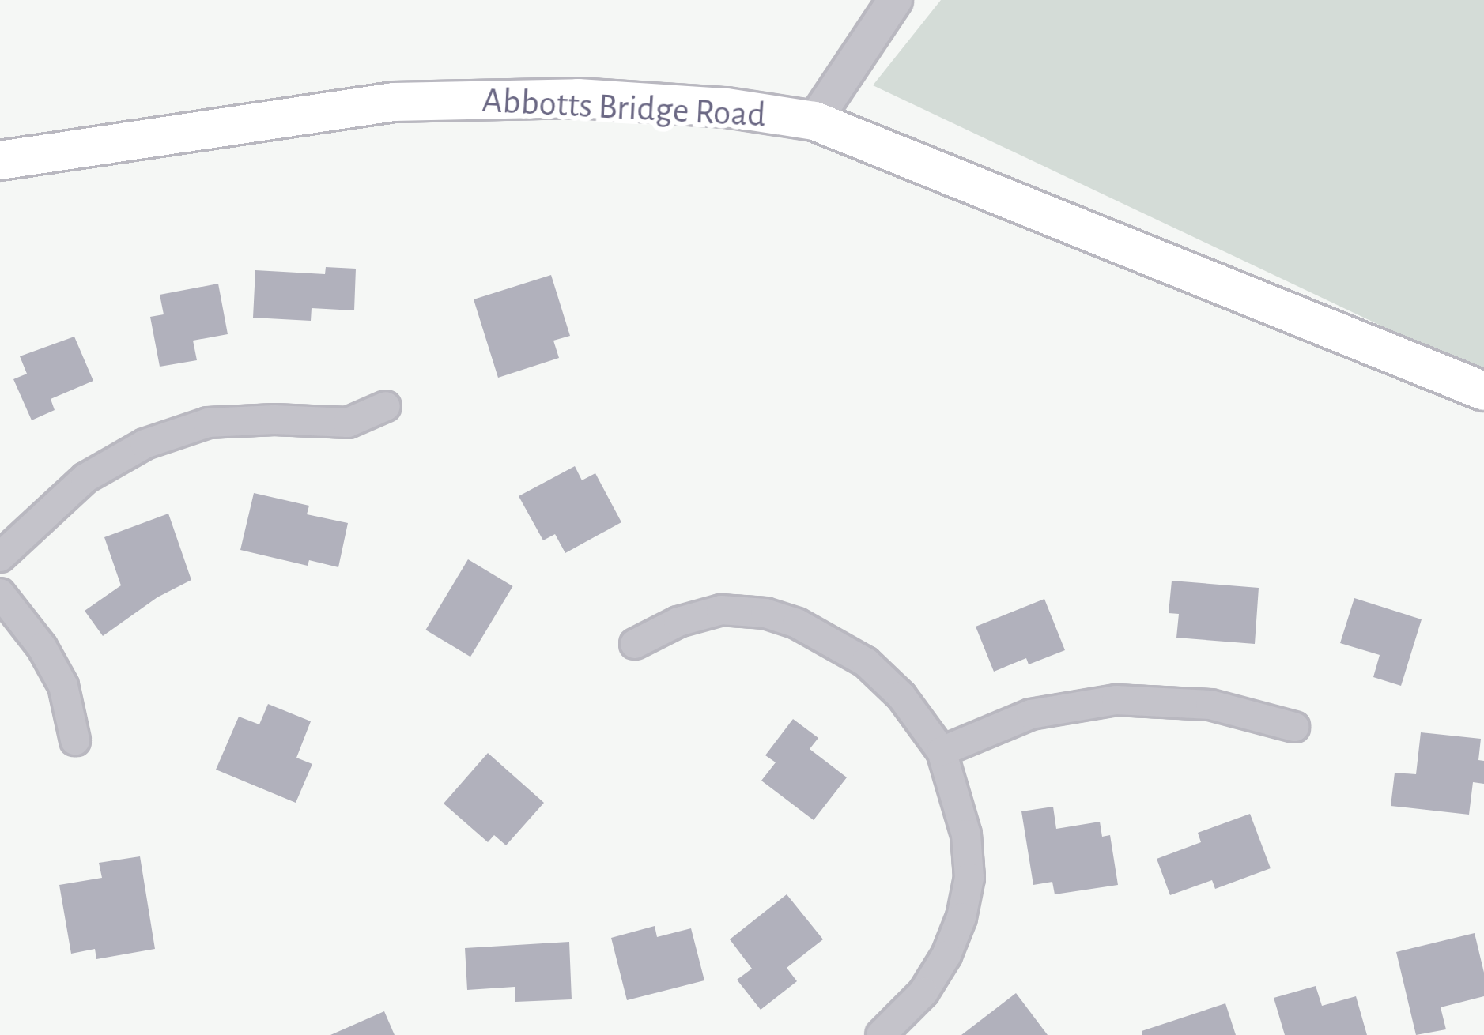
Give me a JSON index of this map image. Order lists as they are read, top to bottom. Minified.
{"streets":{"main road":["Abbotts Bridge Road"]}}
